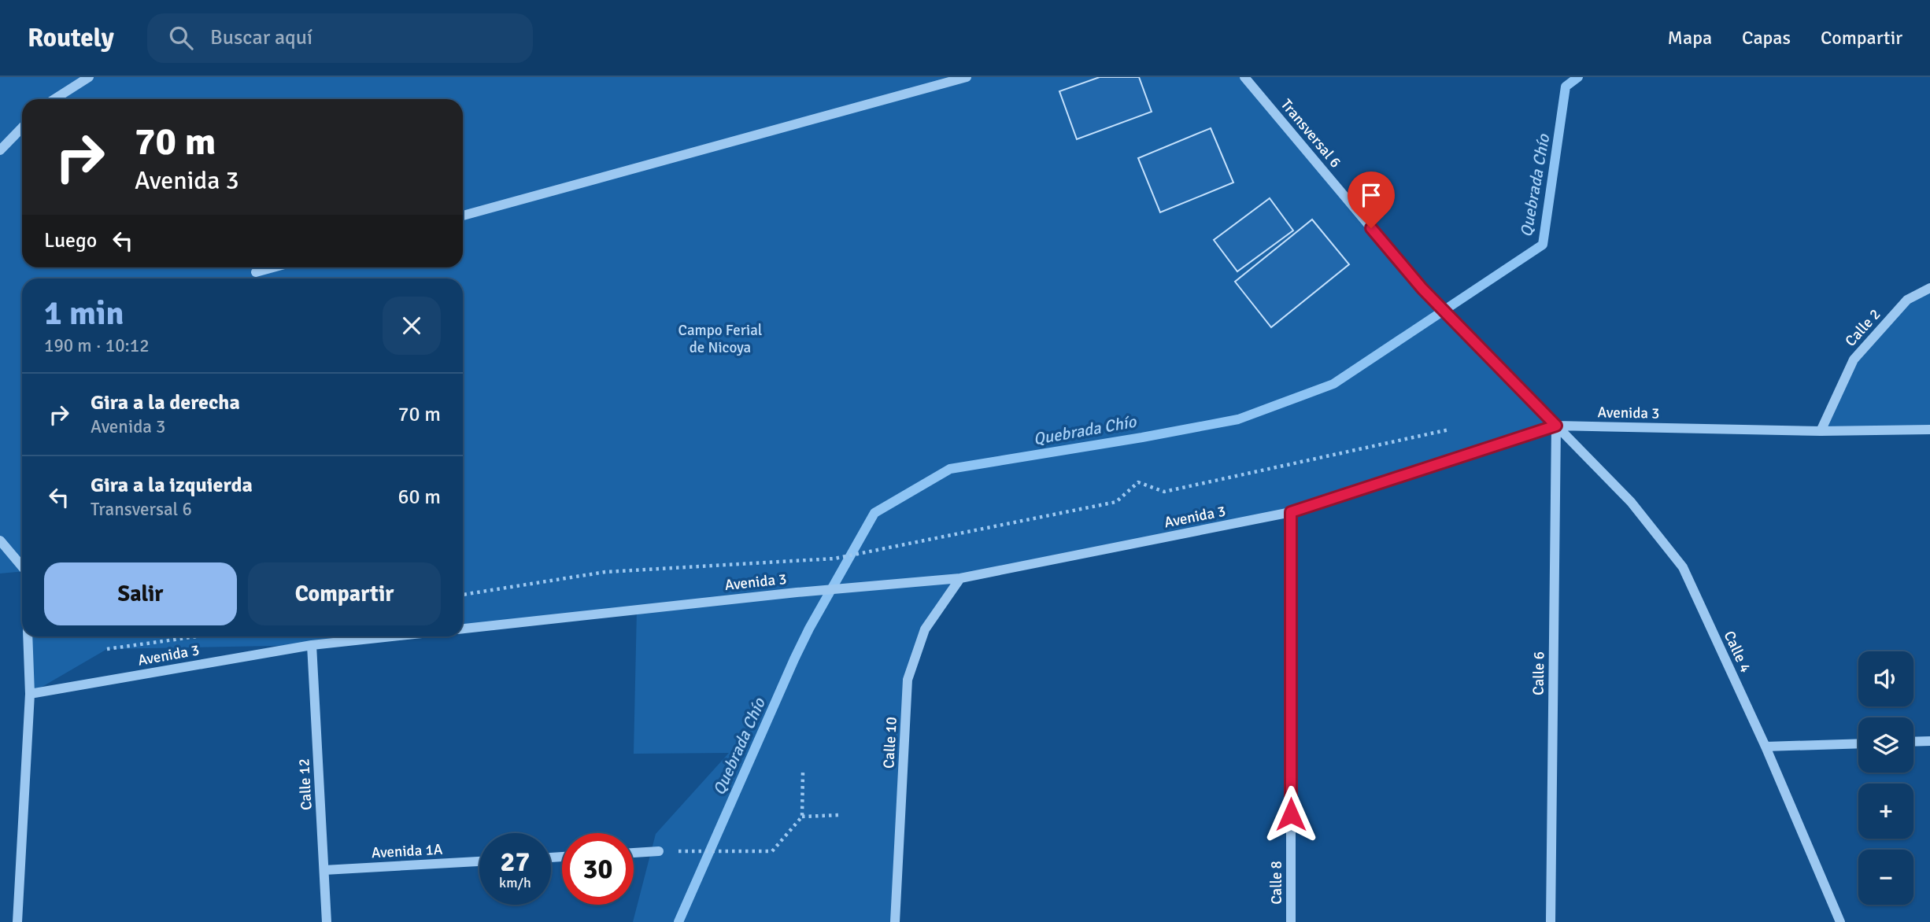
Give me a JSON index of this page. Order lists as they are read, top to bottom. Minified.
{"streets":{"street":["Transversal 6","Calle 2","Avenida 3","Calle 4","Calle 6","Calle 10","Calle 12","Avenida 1A","Calle 8"]},"crossings":[["Transversal 6","Avenida 3"],["Transversal 6","Calle 4"],["Transversal 6","Calle 6"],["Calle 2","Avenida 3"],["Avenida 3","Calle 4"],["Avenida 3","Calle 6"],["Avenida 3","Calle 10"],["Avenida 3","Calle 12"],["Avenida 3","Calle 8"],["Calle 4","Calle 6"],["Calle 12","Avenida 1A"]],"water":["Quebrada Chío"],"parks":["Campo Ferial de Nicoya"],"page":{"header":"Routely","search":"Buscar aquí","nav":["Mapa","Capas","Compartir"],"turn":["70 m","Avenida 3"],"then":"Luego","heading":["1 min","190 m · 10:12"],"list":[{"name":"Gira a la derecha","note":"Avenida 3","value":"70 m"},{"name":"Gira a la izquierda","note":"Transversal 6","value":"60 m"}],"buttons":["Salir","Compartir"],"map_buttons":["+","−"],"speed":"27 km/h","limit":"30"}}
